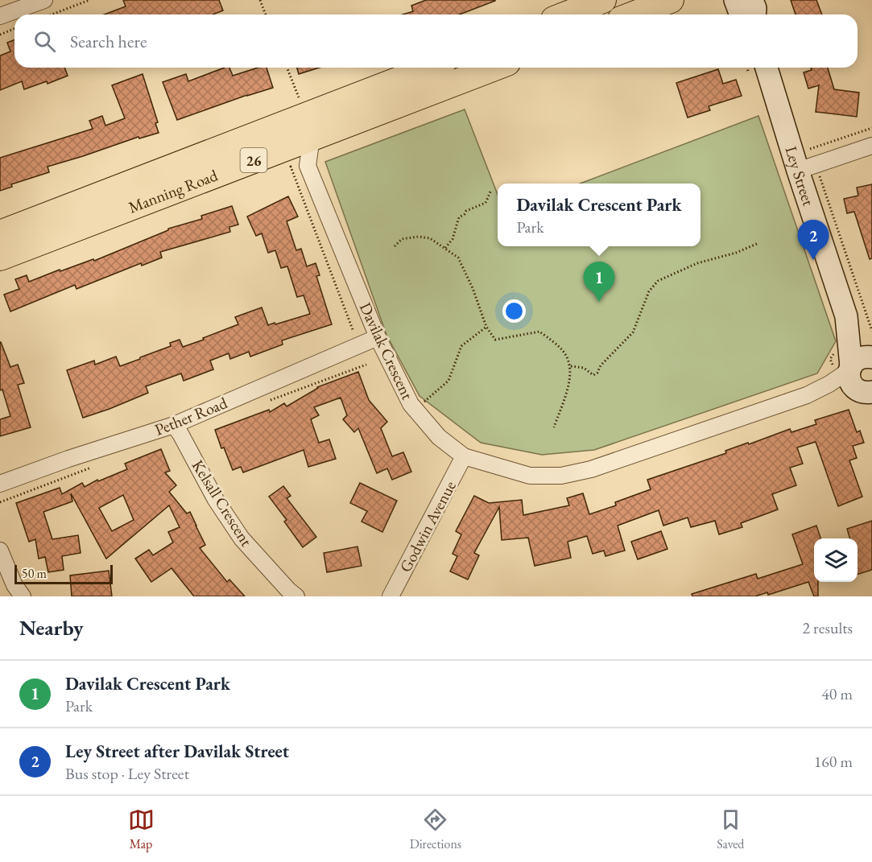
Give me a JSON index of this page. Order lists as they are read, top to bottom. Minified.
{"streets":{"main road":["26","Manning Road"],"street":["Ley Street","Davilak Crescent","Pether Road","Kelsall Crescent","Godwin Avenue"]},"crossings":[["Ley Street","Davilak Crescent"],["Davilak Crescent","Pether Road"],["Davilak Crescent","Godwin Avenue"],["Pether Road","Kelsall Crescent"]],"scale_bar":"50 m","page":{"search":"Search here","popup":["Davilak Crescent Park","Park"],"pins":["2","1"],"scale":"50 m","heading":["Nearby","2 results"],"list":[{"mark":"1","name":"Davilak Crescent Park","note":"Park","value":"40 m"},{"mark":"2","name":"Ley Street after Davilak Street","note":"Bus stop · Ley Street","value":"160 m"}],"nav":["Map","Directions","Saved"]}}
